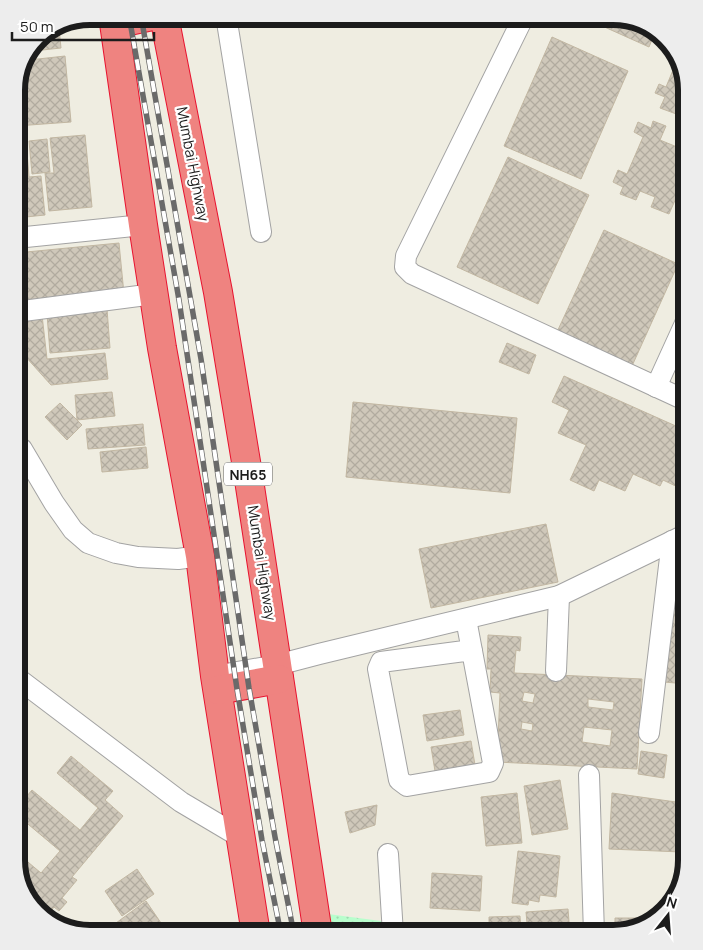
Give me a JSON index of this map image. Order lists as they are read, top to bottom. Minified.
{"streets":{"highway":["Mumbai Highway","NH65"]},"scale_bar":"50 m","north":"top"}
